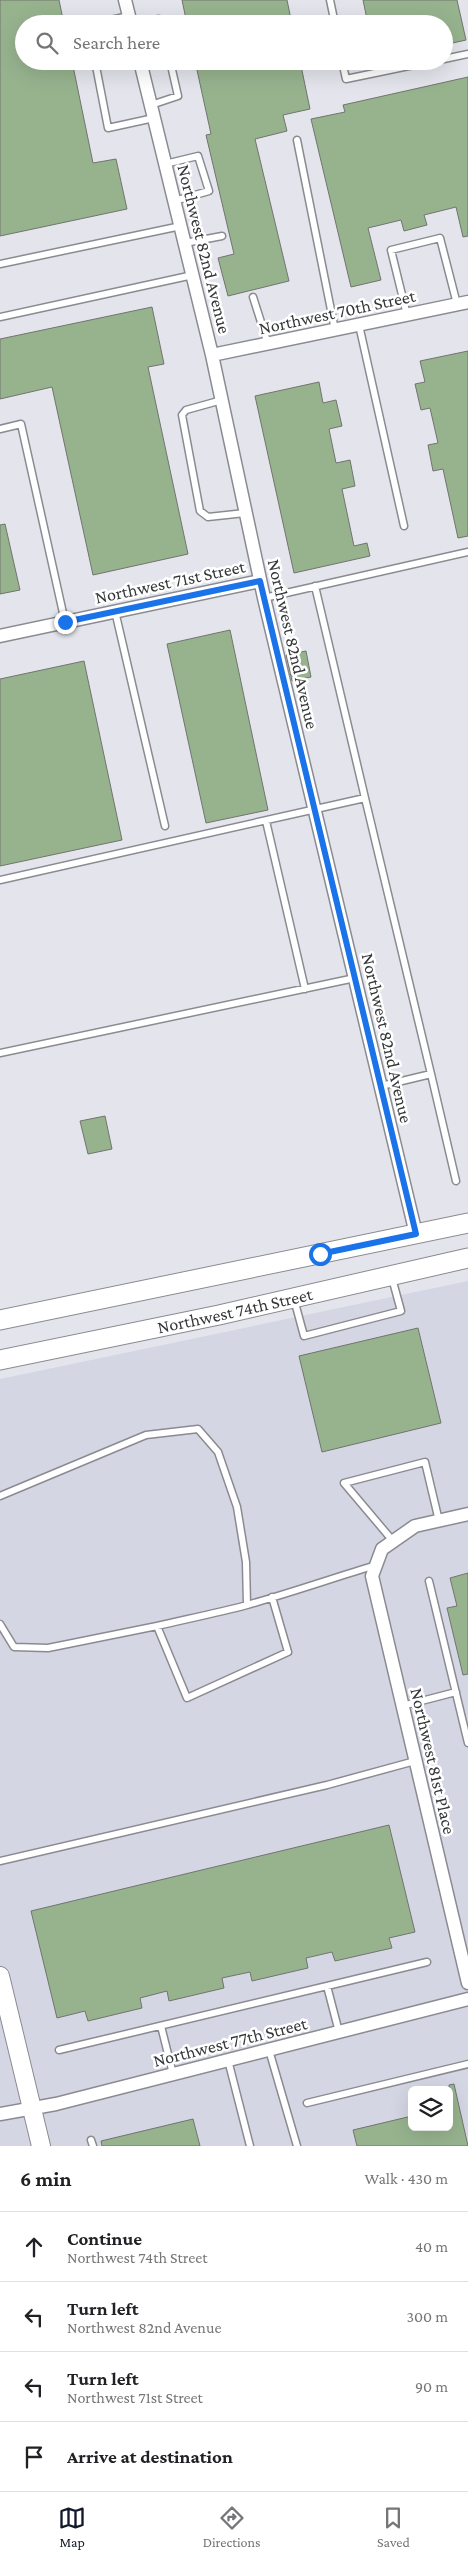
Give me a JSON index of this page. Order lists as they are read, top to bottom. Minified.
{"streets":{"main road":["Northwest 74th Street"],"street":["Northwest 82nd Avenue","Northwest 70th Street","Northwest 71st Street","Northwest 81st Place","Northwest 77th Street"]},"crossings":[["Northwest 82nd Avenue","Northwest 70th Street"],["Northwest 82nd Avenue","Northwest 71st Street"]],"page":{"search":"Search here","heading":["6 min","Walk · 430 m"],"list":[["Continue","Northwest 74th Street","40 m"],["Turn left","Northwest 82nd Avenue","300 m"],["Turn left","Northwest 71st Street","90 m"],"Arrive at destination"],"nav":["Map","Directions","Saved"]}}
